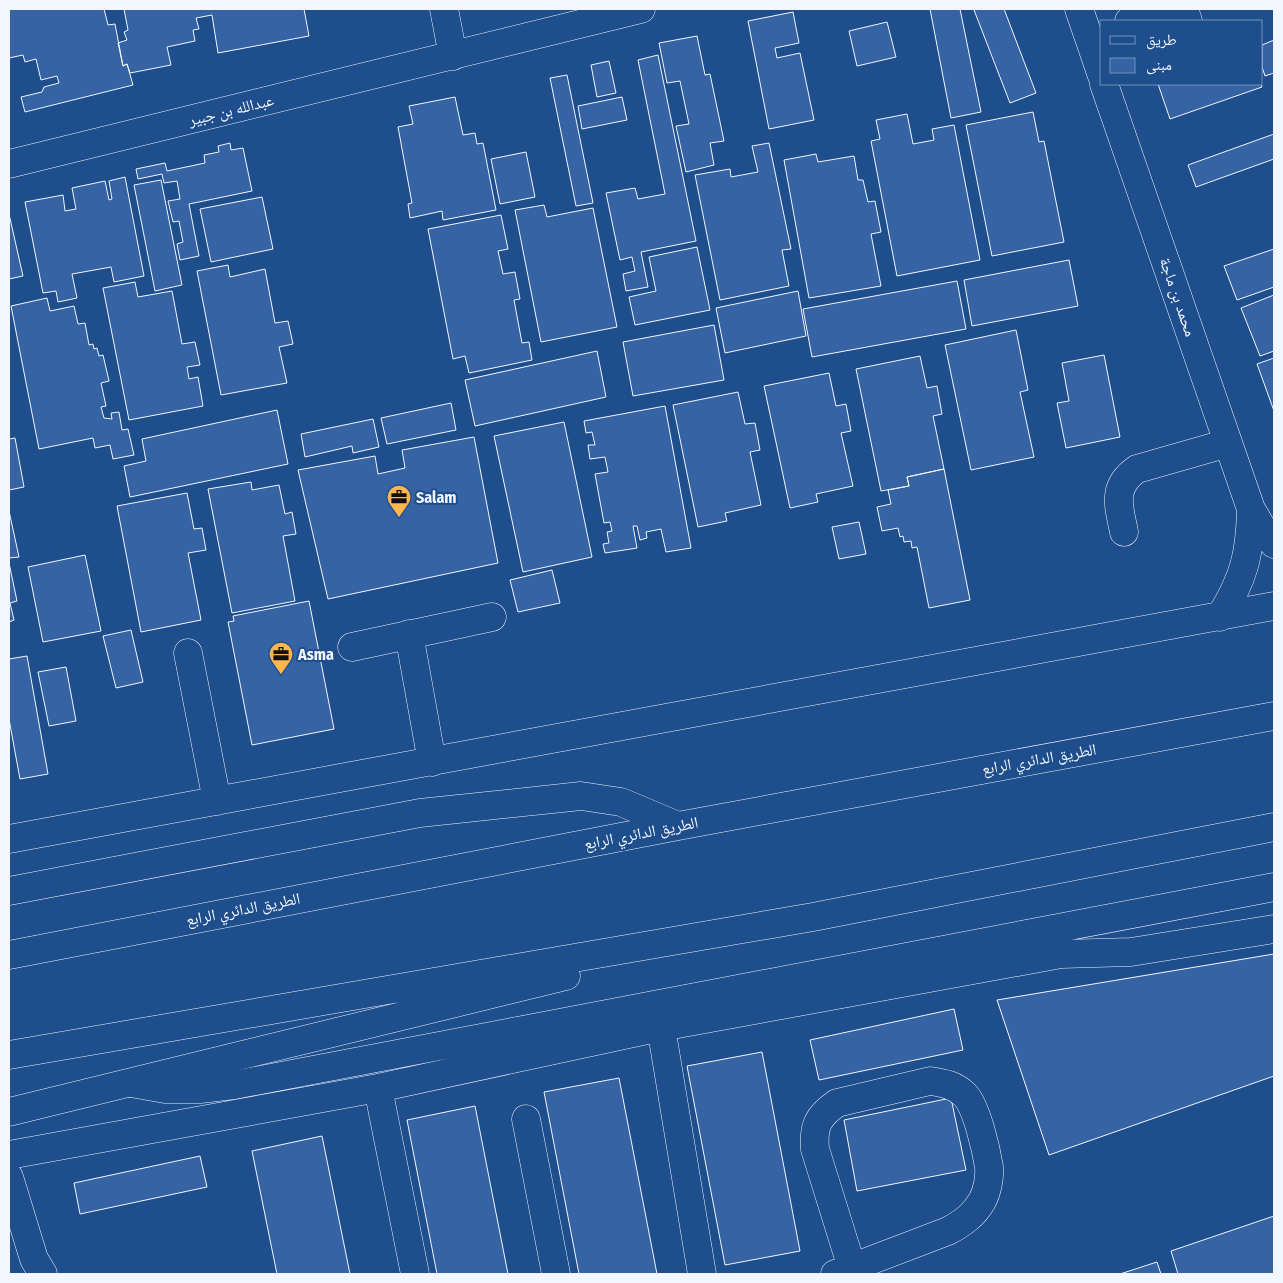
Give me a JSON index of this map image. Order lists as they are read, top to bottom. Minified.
{"streets":{"street":["عبدالله بن جبير","محمد بن ماجة","الطريق الدائري الرابع"]},"places":{"office":["Salam","Asma"]},"legend":["طريق","مبنى"]}
